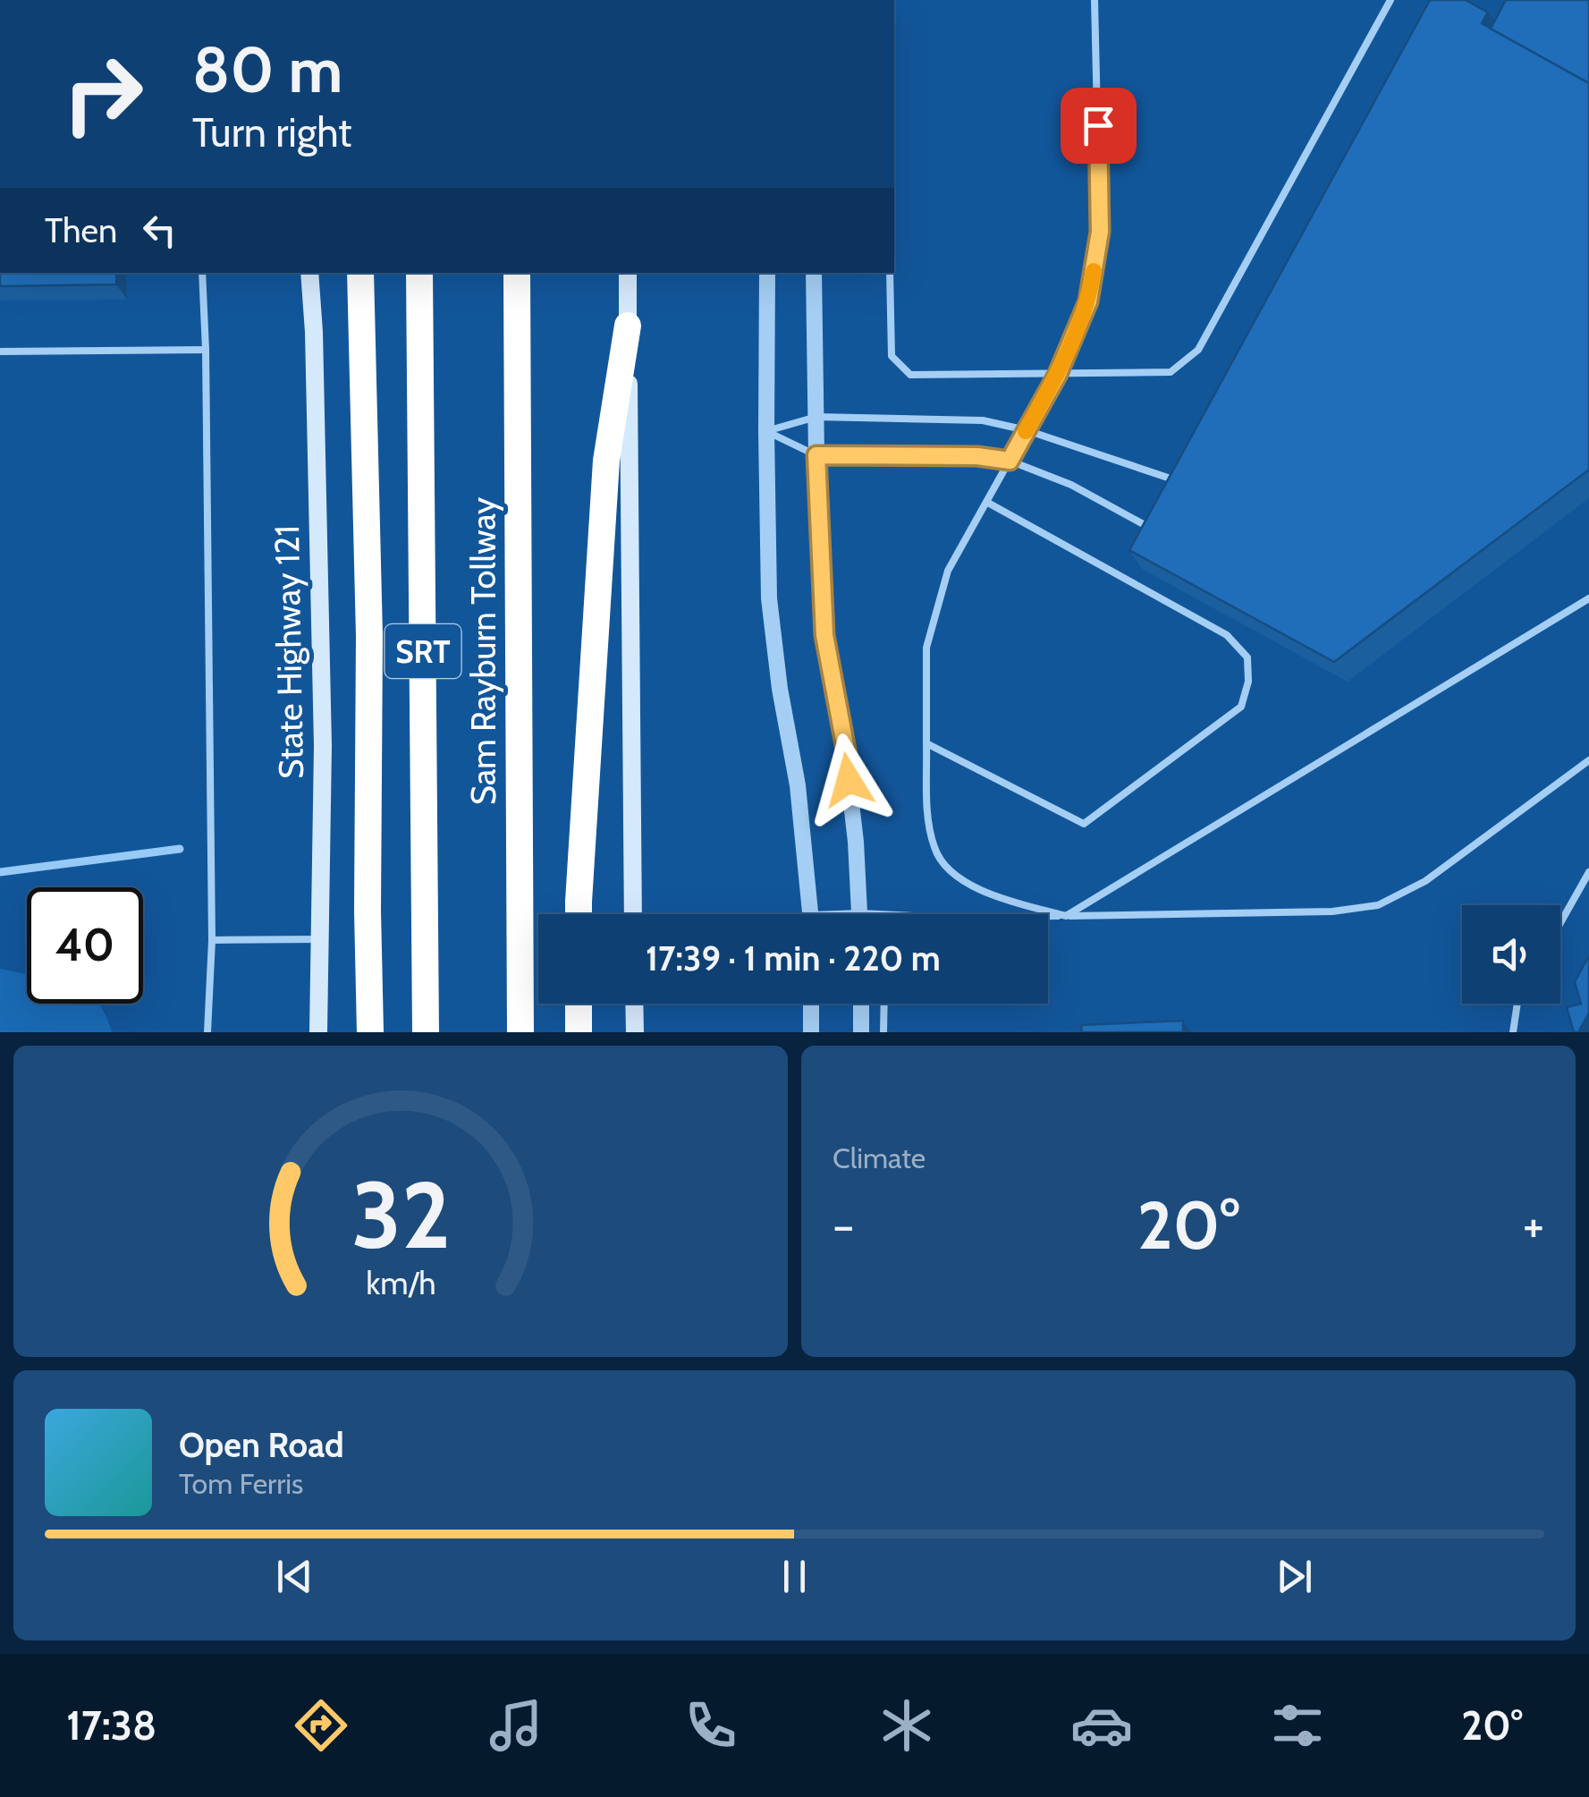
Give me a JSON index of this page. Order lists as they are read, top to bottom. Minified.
{"streets":{"highway":["SRT","Sam Rayburn Tollway"],"main road":["State Highway 121"]},"page":{"turn":["80 m","Turn right"],"then":"Then","limit":"40","trip":"17:39 · 1 min · 220 m","tile":"Climate","heat":["−","20°","+"],"song":["Open Road","Tom Ferris"],"tabs":["17:38","20°"],"gauge":["32","km/h"]}}
